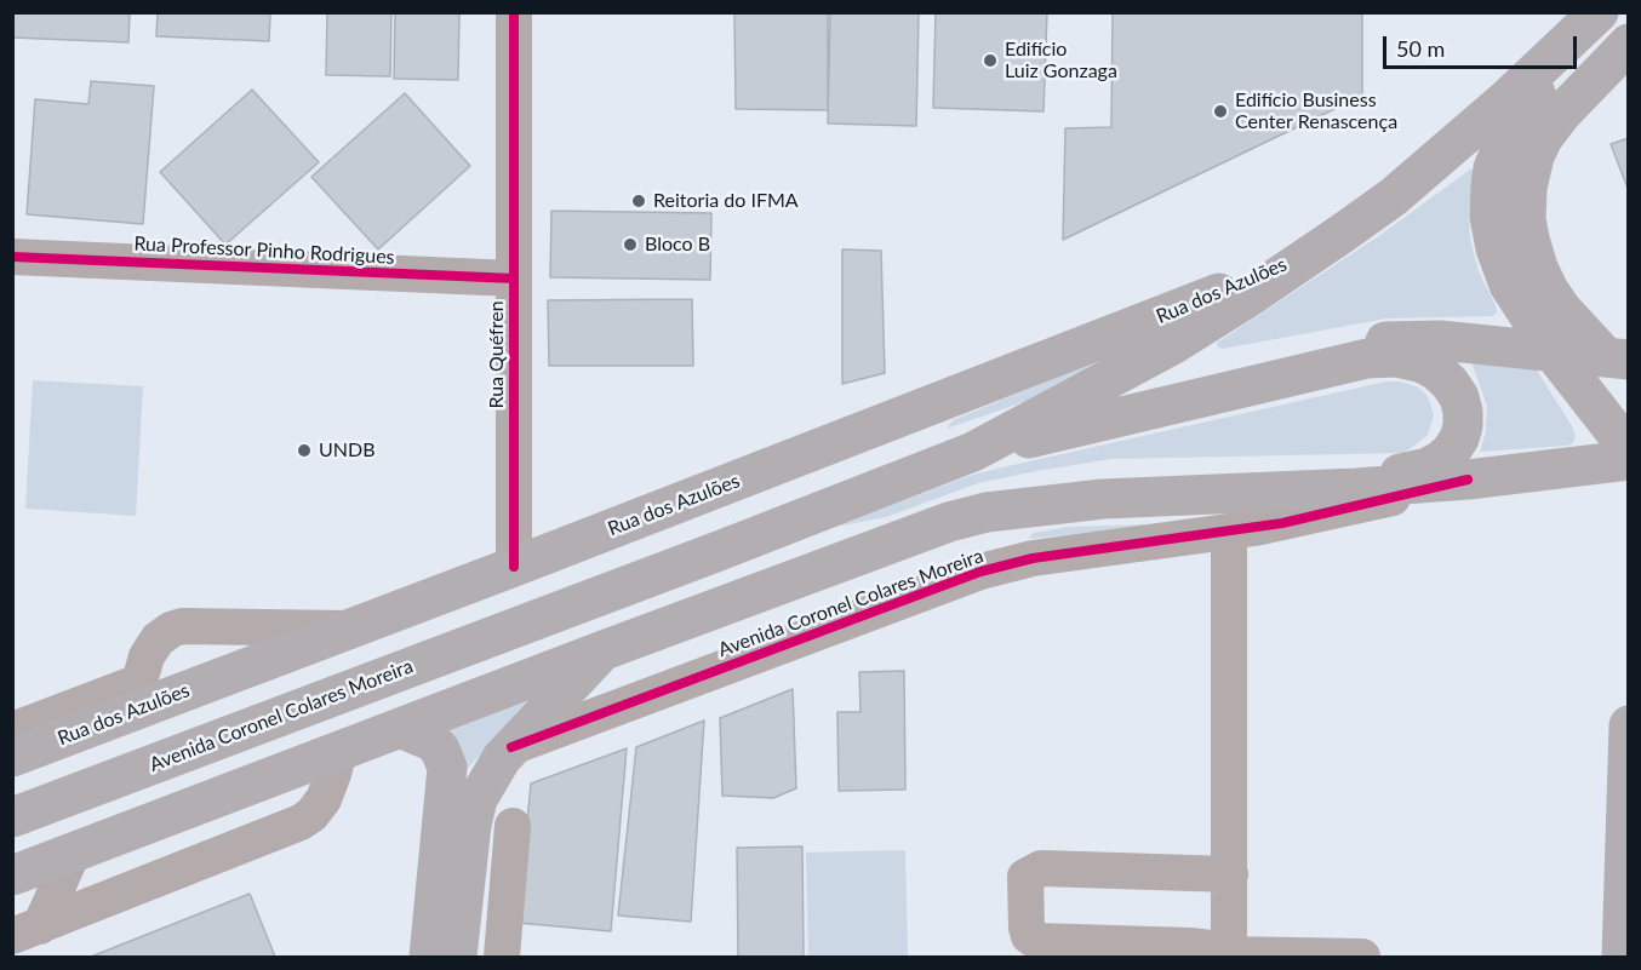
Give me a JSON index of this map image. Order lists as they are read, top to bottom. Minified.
{"streets":{"main road":["Rua dos Azulões","Avenida Coronel Colares Moreira"],"street":["Rua Professor Pinho Rodrigues","Rua Quéfren"]},"crossings":[["Rua Professor Pinho Rodrigues","Rua Quéfren"],["Rua dos Azulões","Rua Quéfren"],["Rua dos Azulões","Avenida Coronel Colares Moreira"]],"places":["Edifício Luiz Gonzaga","Edifício Business Center Renascença","Reitoria do IFMA","Bloco B","UNDB"],"scale_bar":"50 m"}
